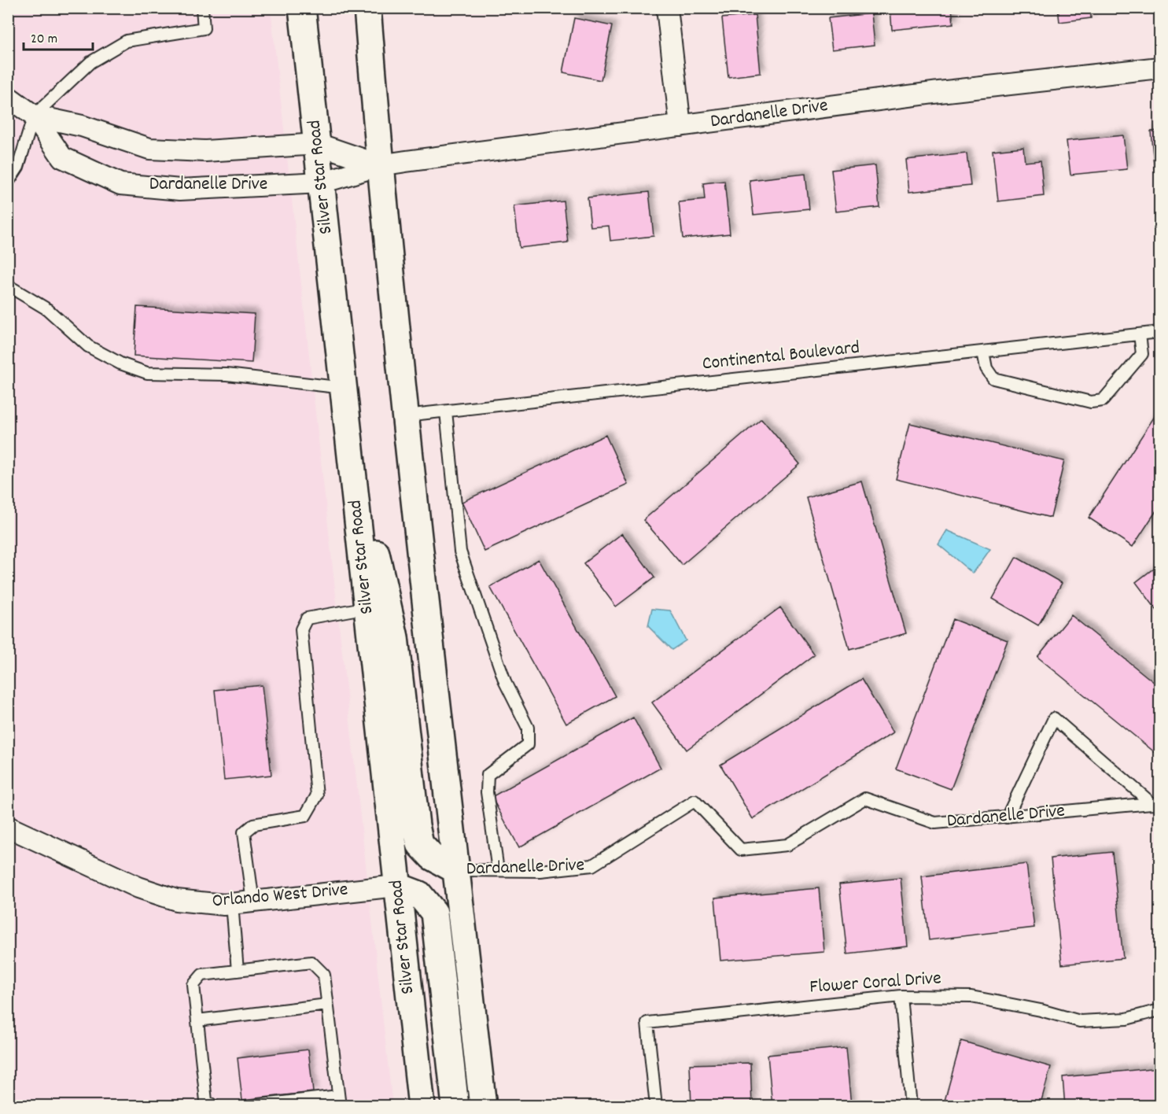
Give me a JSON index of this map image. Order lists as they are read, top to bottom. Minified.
{"streets":{"main road":["Silver Star Road"],"street":["Dardanelle Drive","Orlando West Drive"],"lane":["Continental Boulevard","Flower Coral Drive"]},"crossings":[["Dardanelle Drive","Silver Star Road"],["Silver Star Road","Orlando West Drive"]],"scale_bar":"20 m"}
